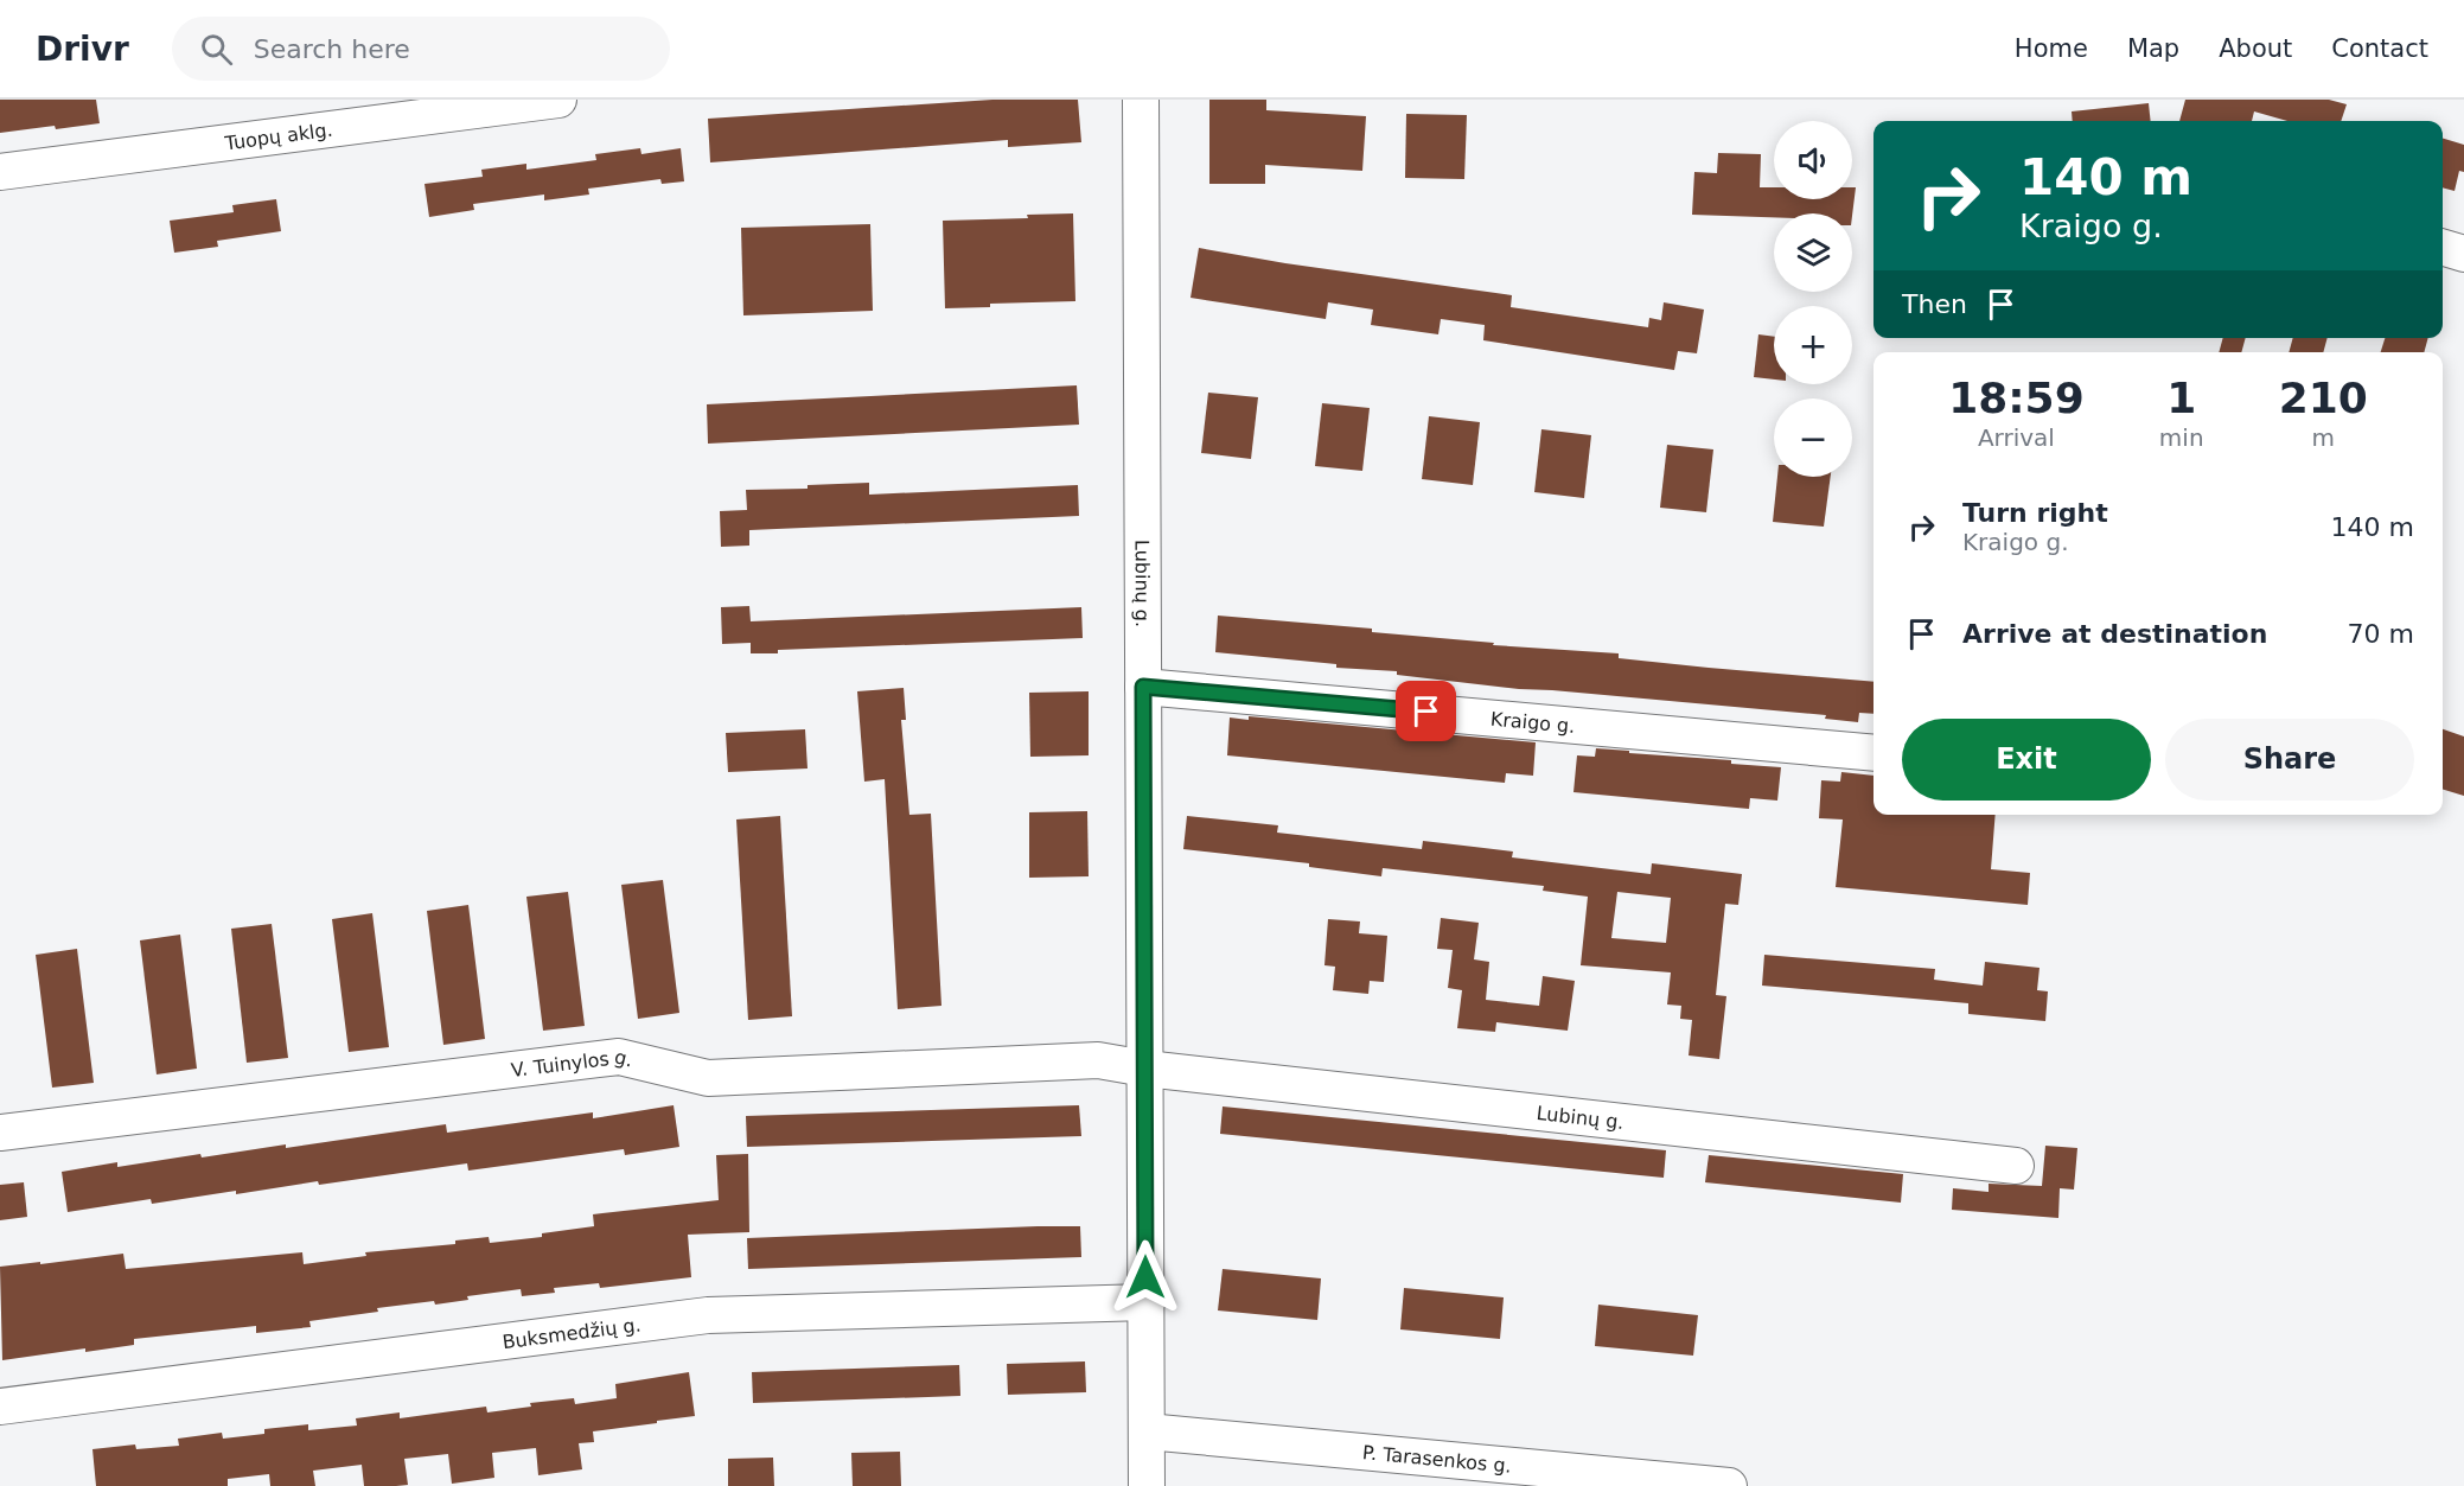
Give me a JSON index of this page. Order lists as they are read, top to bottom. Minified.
{"streets":{"street":["Tuopų aklg.","Lubinų g.","Kraigo g.","V. Tuinylos g.","Buksmedžių g.","P. Tarasenkos g."]},"crossings":[["Lubinų g.","Kraigo g."],["Lubinų g.","V. Tuinylos g."],["Lubinų g.","Buksmedžių g."],["Lubinų g.","P. Tarasenkos g."]],"page":{"header":"Drivr","search":"Search here","nav":["Home","Map","About","Contact"],"map_buttons":["+","−"],"turn":["140 m","Kraigo g."],"then":"Then","eta":["18:59","Arrival","1","min","210","m"],"list":[{"name":"Turn right","note":"Kraigo g.","value":"140 m"},{"name":"Arrive at destination","value":"70 m"}],"buttons":["Exit","Share"]}}
